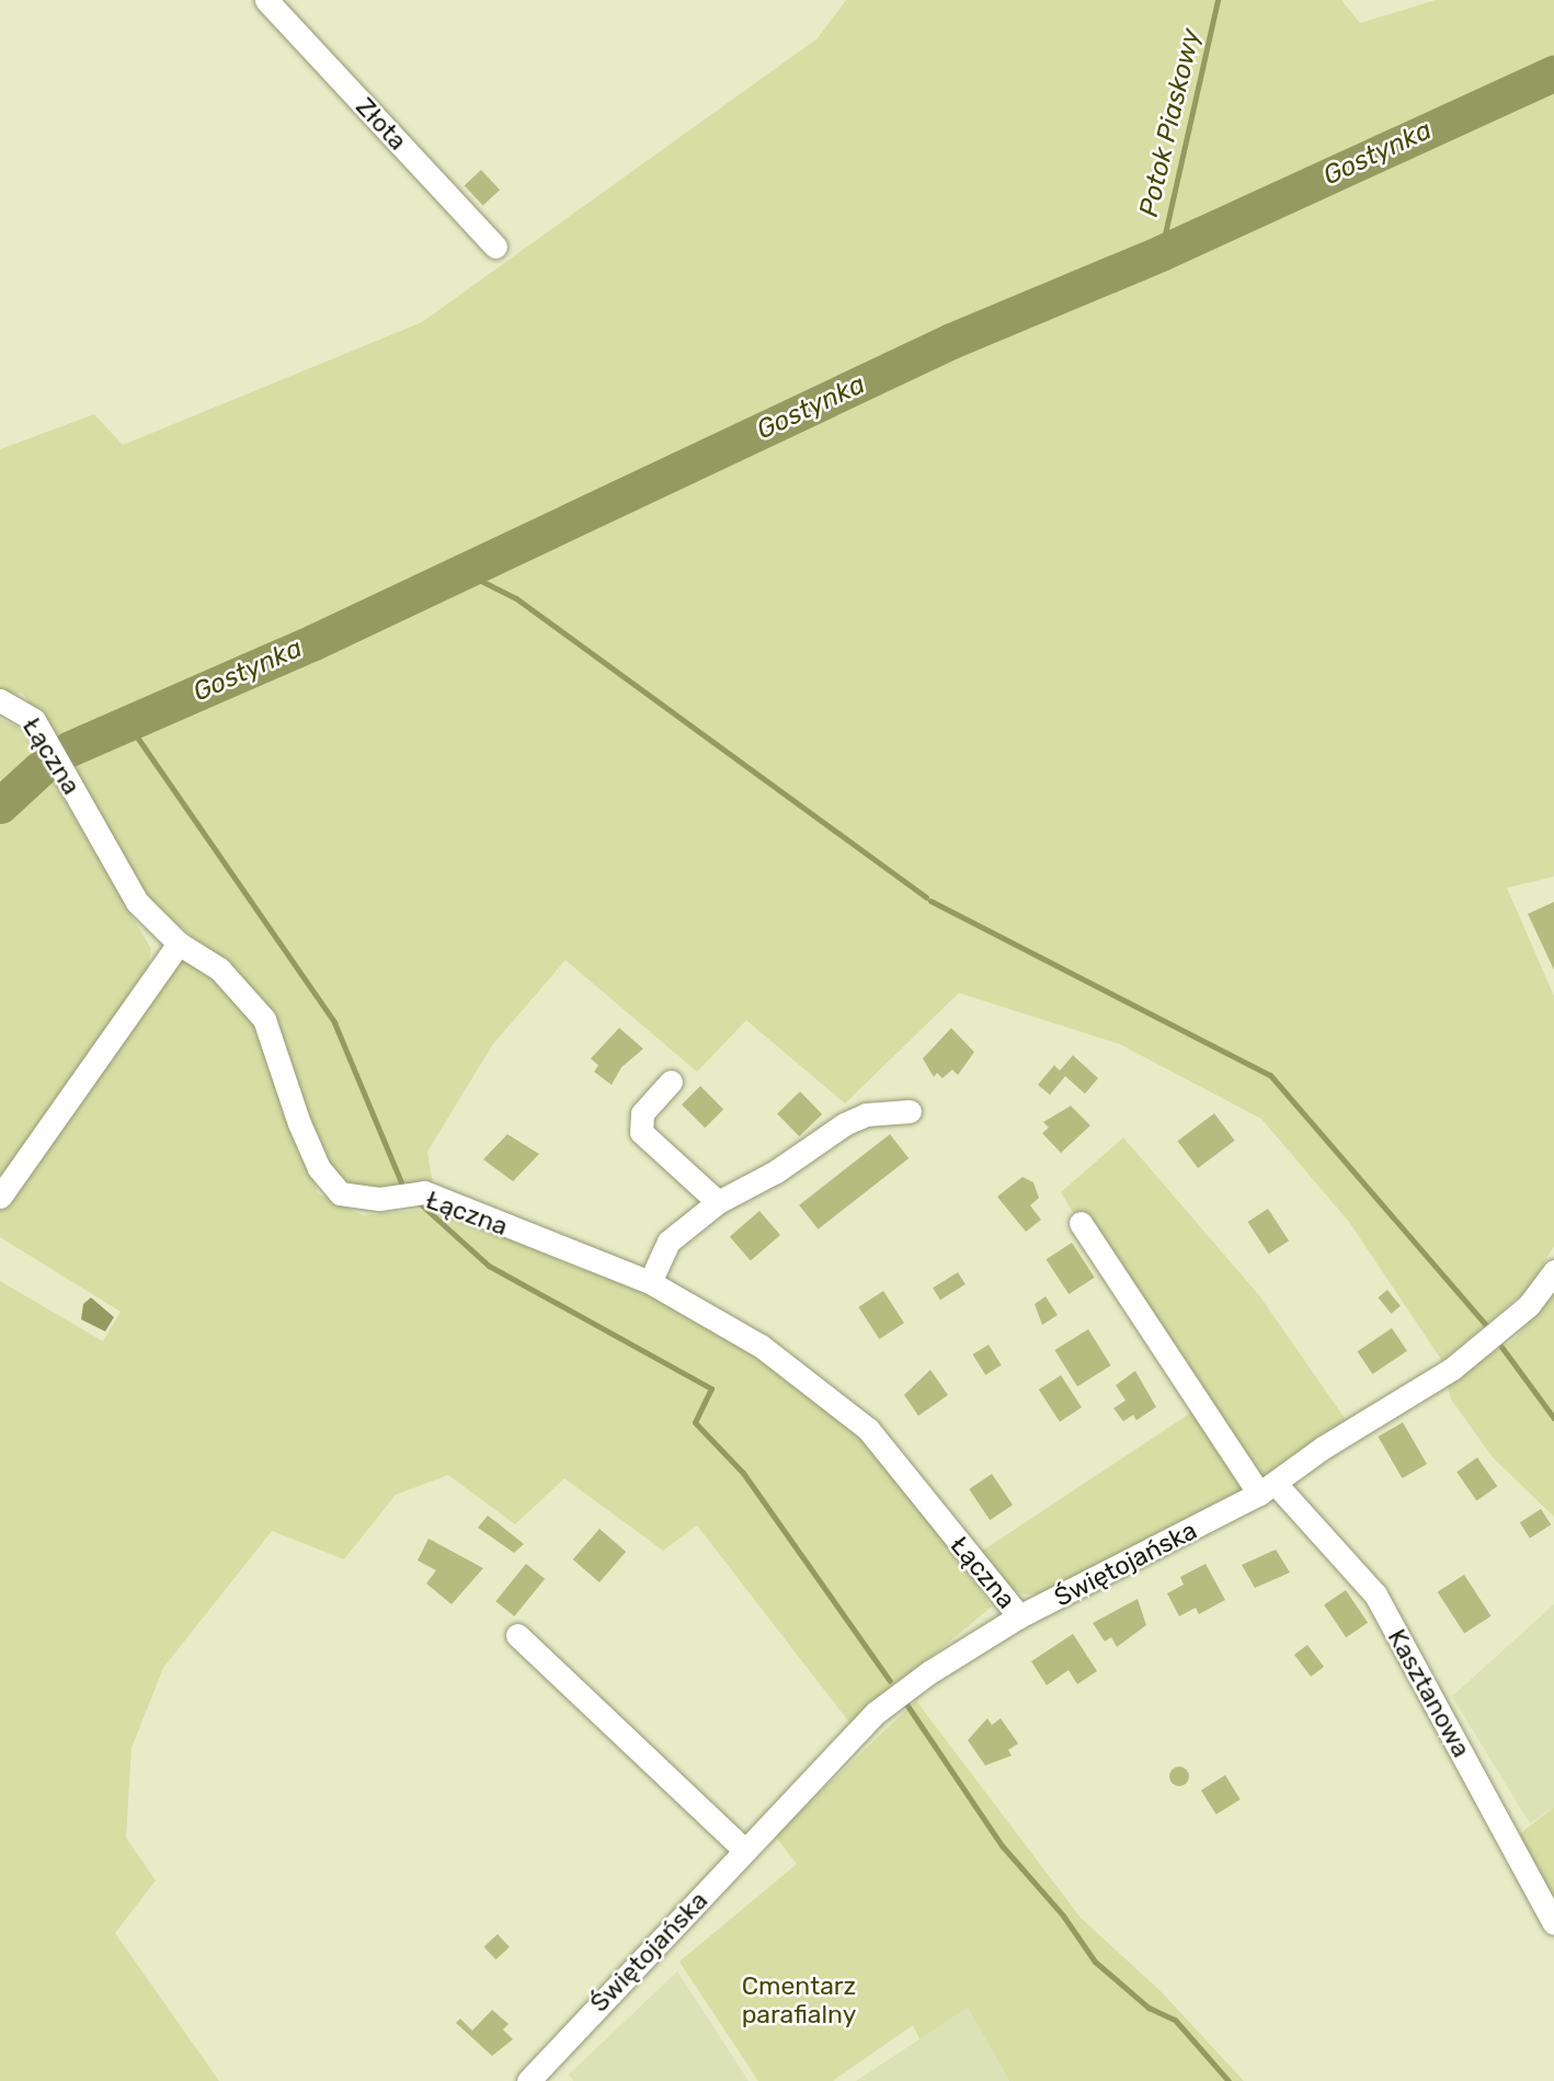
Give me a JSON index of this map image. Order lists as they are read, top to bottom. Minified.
{"streets":{"street":["Złota","Łączna","Świętojańska","Kasztanowa"]},"crossings":[["Łączna","Świętojańska"],["Świętojańska","Kasztanowa"]],"water":["Potok Piaskowy","Gostynka"],"parks":["Cmentarz parafialny"]}
